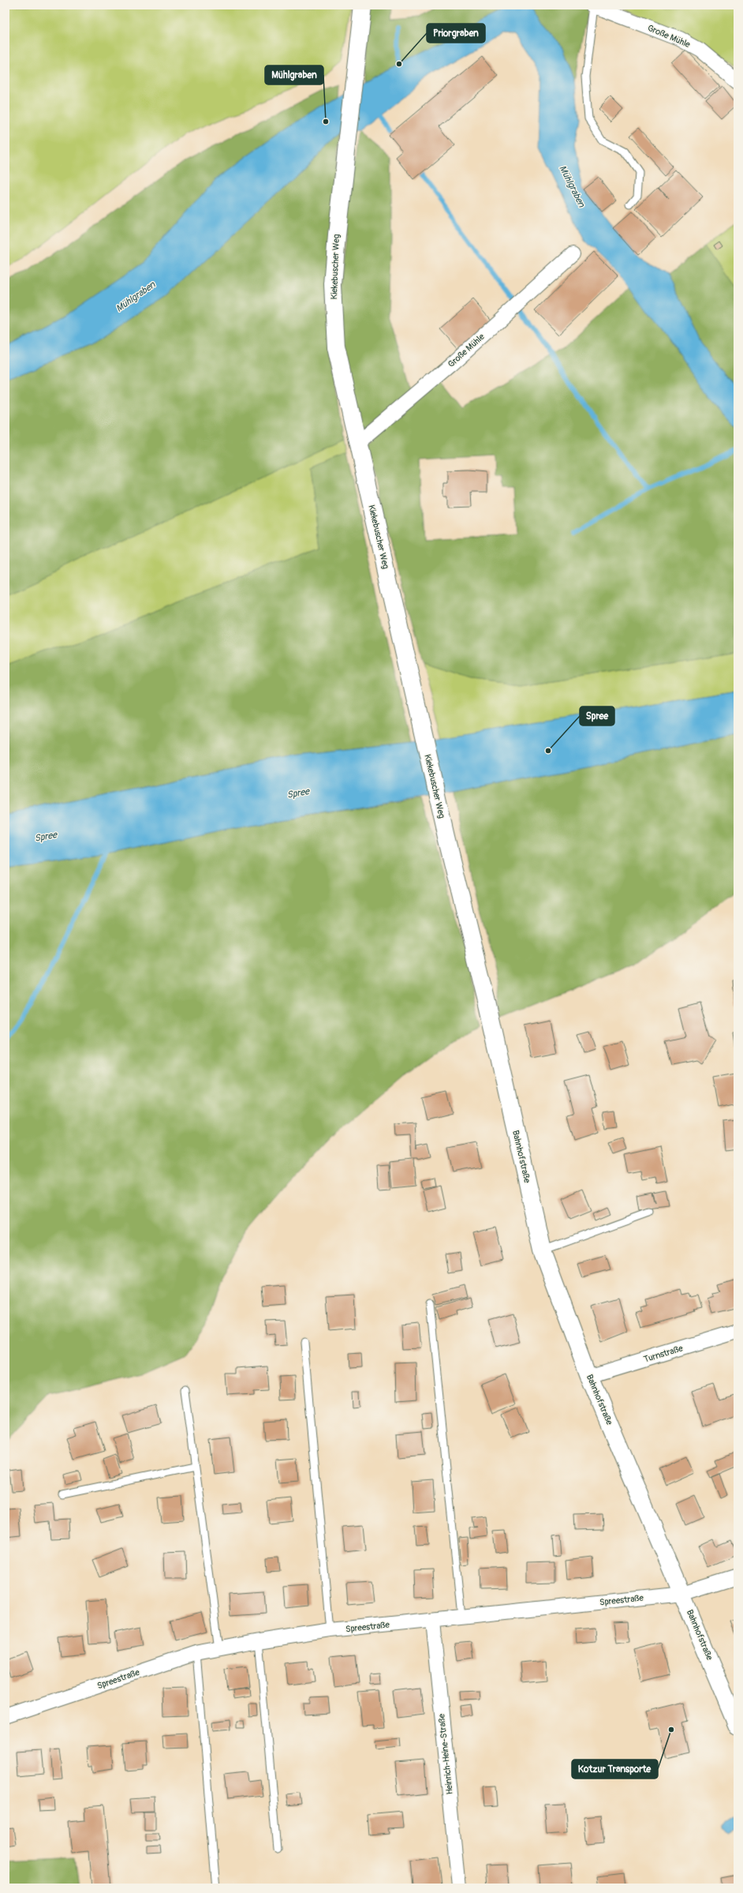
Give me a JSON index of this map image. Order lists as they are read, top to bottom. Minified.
{"streets":{"main road":["Kiekebuscher Weg","Bahnhofstraße"],"street":["Große Mühle","Turnstraße","Spreestraße","Heinrich-Heine-Straße"]},"crossings":[["Große Mühle","Kiekebuscher Weg"],["Kiekebuscher Weg","Bahnhofstraße"],["Bahnhofstraße","Turnstraße"],["Bahnhofstraße","Spreestraße"],["Spreestraße","Heinrich-Heine-Straße"]],"water":["Mühlgraben","Spree"],"places":["Priorgraben","Mühlgraben","Spree","Kotzur Transporte"]}
